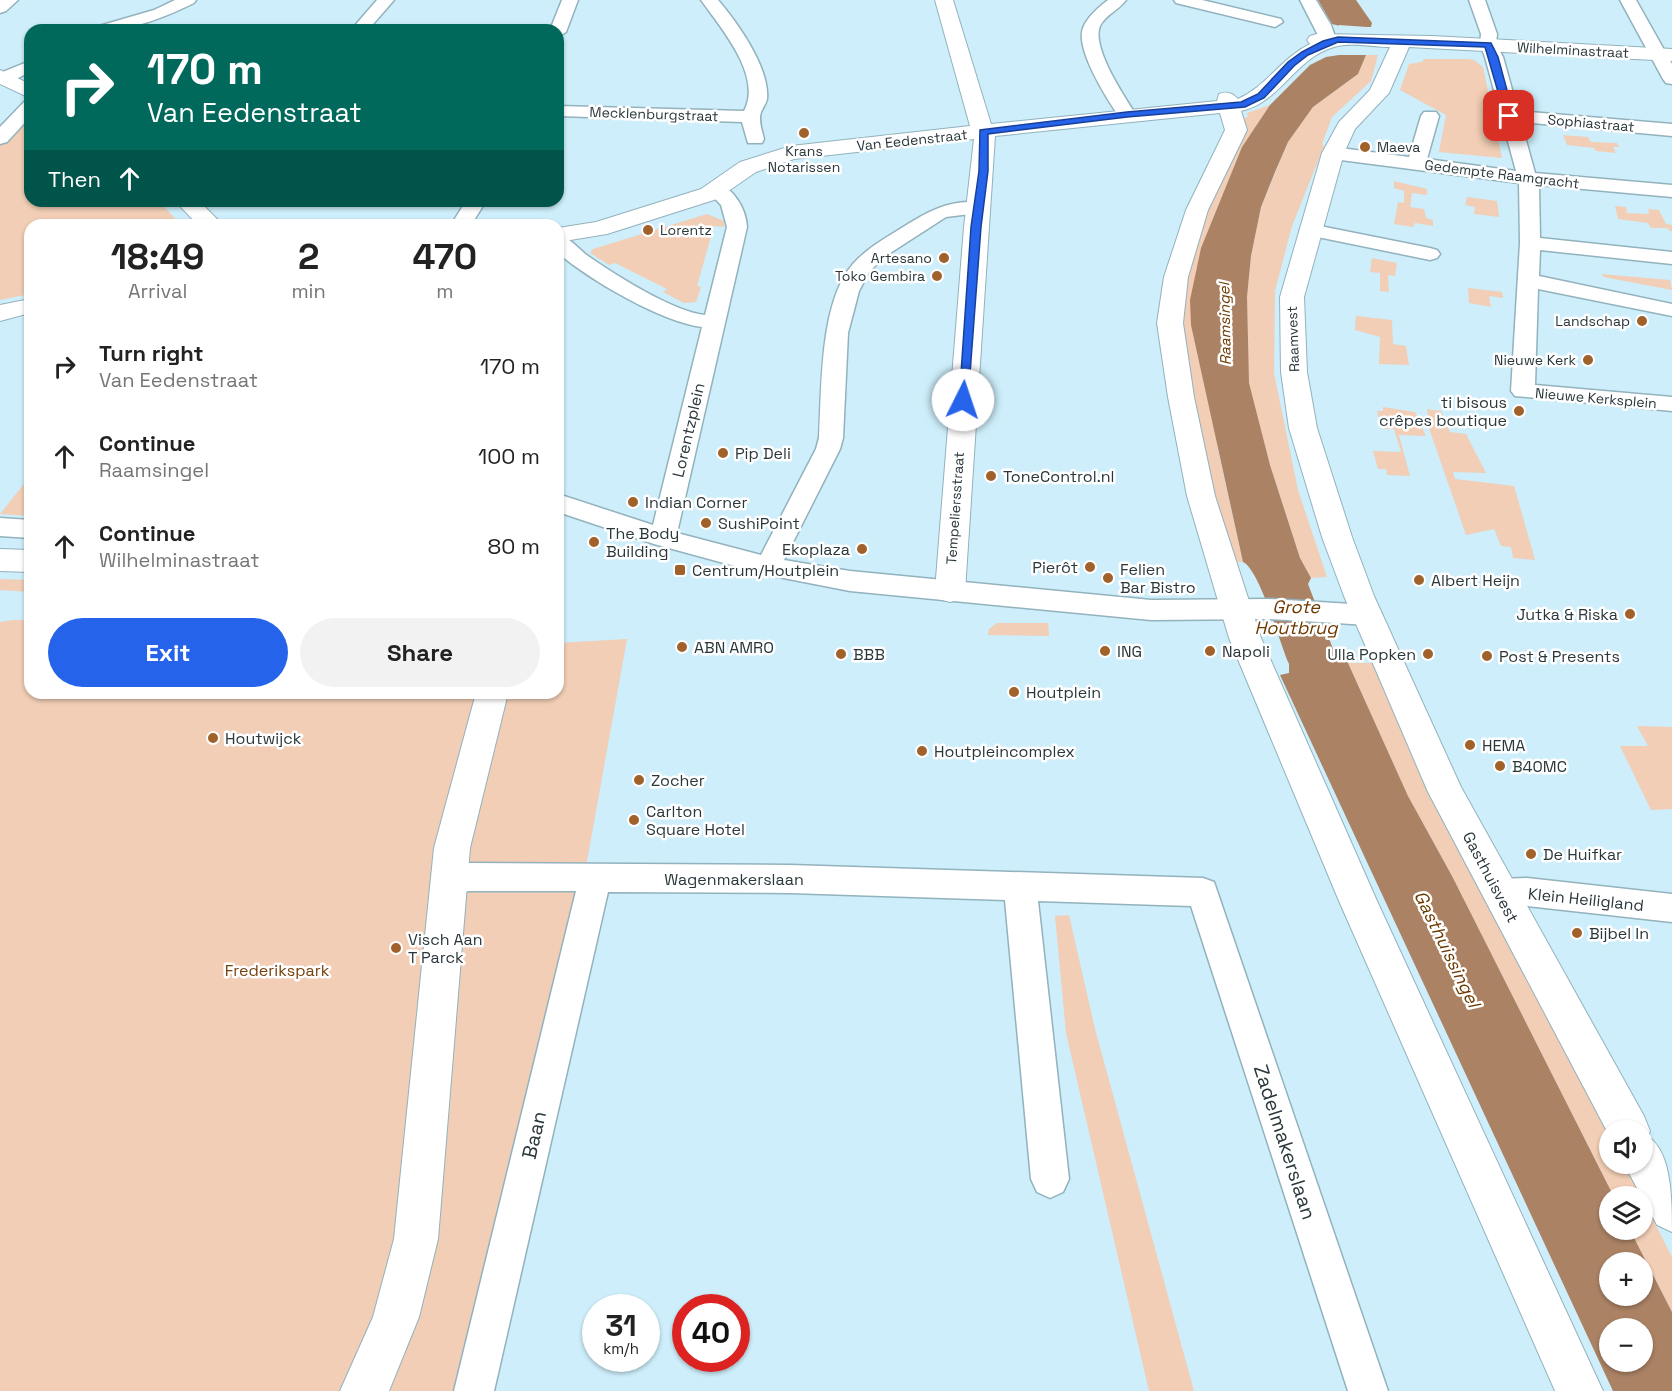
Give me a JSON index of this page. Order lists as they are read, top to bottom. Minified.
{"streets":{"street":["Wilhelminastraat","Mecklenburgstraat","Sophiastraat","Van Eedenstraat","Gedempte Raamgracht","Raamvest","Nieuwe Kerksplein","Lorentzplein","Tempeliersstraat","Gasthuisvest","Wagenmakerslaan","Klein Heiligland","Baan","Zadelmakerslaan"]},"crossings":[["Wilhelminastraat","Raamvest"],["Van Eedenstraat","Lorentzplein"],["Van Eedenstraat","Tempeliersstraat"],["Gedempte Raamgracht","Raamvest"],["Raamvest","Gasthuisvest"],["Gasthuisvest","Klein Heiligland"],["Wagenmakerslaan","Baan"],["Wagenmakerslaan","Zadelmakerslaan"]],"water":["Raamsingel","Grote Houtbrug","Gasthuissingel"],"parks":["Frederikspark"],"places":{"other":["Krans Notarissen","Maeva","Lorentz","Artesano","Toko Gembira","Landschap","Nieuwe Kerk","ti bisous crêpes boutique","Pip Deli","ToneControl.nl","Indian Corner","SushiPoint","The Body Building","Ekoplaza","Pierôt","Felien Bar Bistro","Albert Heijn","Jutka & Riska","ABN AMRO","ING","Napoli","BBB","Ulla Popken","Post & Presents","Houtplein","Houtwijck","HEMA","Houtpleincomplex","B40MC","Zocher","Carlton Square Hotel","De Huifkar","Bijbel In","Visch Aan T Parck"],"transit":["Centrum/Houtplein"]},"page":{"turn":["170 m","Van Eedenstraat"],"then":"Then","eta":["18:49","Arrival","2","min","470","m"],"list":[{"name":"Turn right","note":"Van Eedenstraat","value":"170 m"},{"name":"Continue","note":"Raamsingel","value":"100 m"},{"name":"Continue","note":"Wilhelminastraat","value":"80 m"}],"buttons":["Exit","Share"],"map_buttons":["+","−"],"speed":"31 km/h","limit":"40"}}
